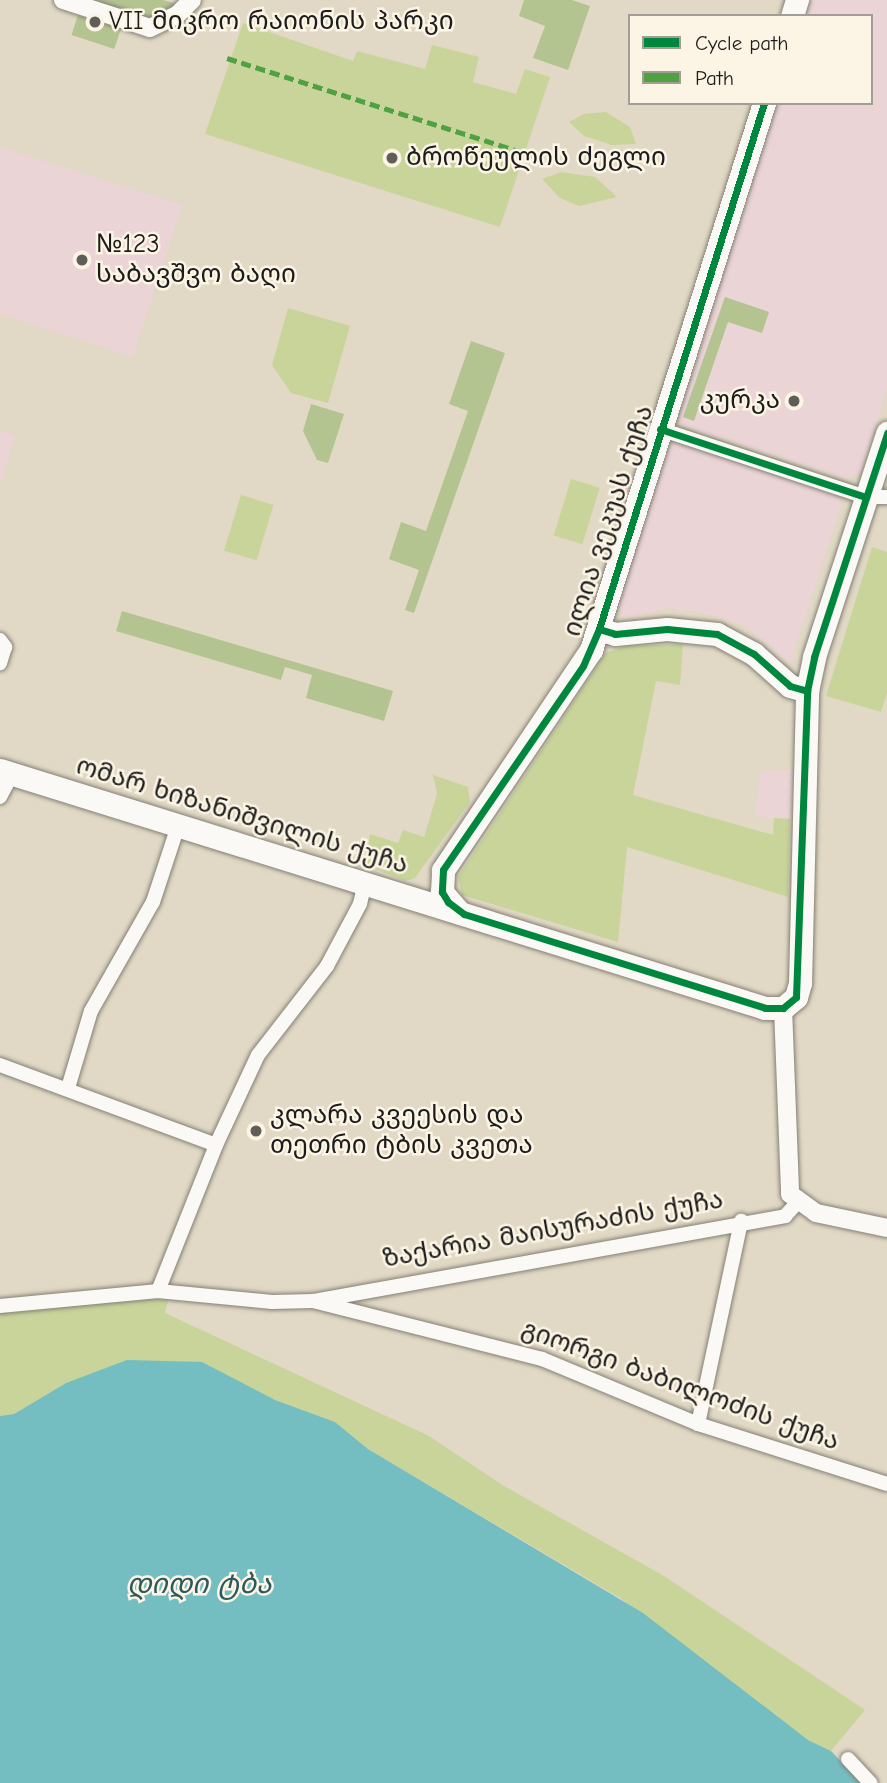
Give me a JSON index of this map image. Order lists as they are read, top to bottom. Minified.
{"streets":{"main road":["ილია ვეკუას ქუჩა","ომარ ხიზანიშვილის ქუჩა"],"street":["ზაქარია მაისურაძის ქუჩა","გიორგი ბაბილოძის ქუჩა"]},"crossings":[["ილია ვეკუას ქუჩა","ომარ ხიზანიშვილის ქუჩა"],["ზაქარია მაისურაძის ქუჩა","გიორგი ბაბილოძის ქუჩა"]],"water":["დიდი ტბა"],"places":["VII მიკრო რაიონის პარკი","ბროწეულის ძეგლი","№123 საბავშვო ბაღი","კურკა","კლარა კვეესის და თეთრი ტბის კვეთა"],"legend":["Cycle path","Path"]}
